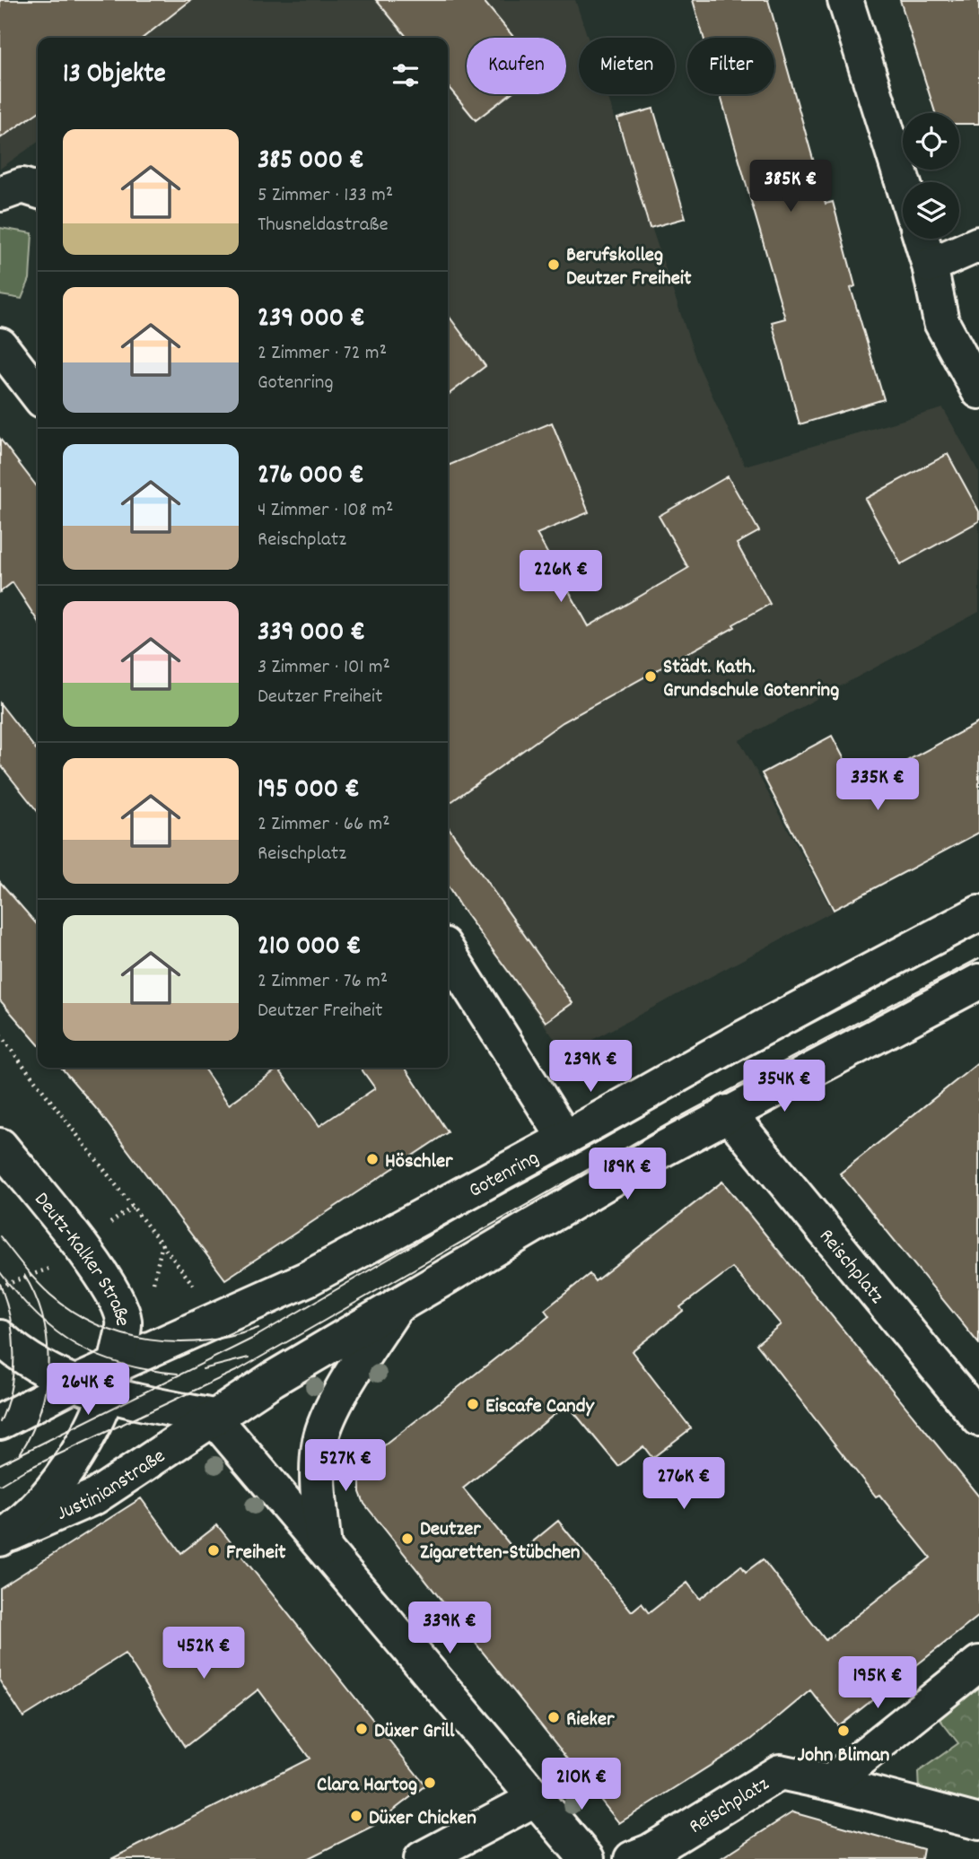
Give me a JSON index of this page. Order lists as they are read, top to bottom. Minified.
{"streets":{"main road":["Gotenring","Deutz-Kalker Straße","Reischplatz","Justinianstraße"]},"crossings":[["Gotenring","Deutz-Kalker Straße"],["Deutz-Kalker Straße","Justinianstraße"]],"places":["Berufskolleg Deutzer Freiheit","Städt. Kath. Grundschule Gotenring","Höschler","Eiscafe Candy","Deutzer Zigaretten-Stübchen","Freiheit","Rieker","Düxer Grill","John Bliman","Clara Hartog","Düxer Chicken"],"page":{"chip":["Kaufen","Mieten","Filter"],"heading":"13 Objekte","list":[{"name":"385 000 €","note":"5 Zimmer · 133 m² · Thusneldastraße"},{"name":"239 000 €","note":"2 Zimmer · 72 m² · Gotenring"},{"name":"276 000 €","note":"4 Zimmer · 108 m² · Reischplatz"},{"name":"339 000 €","note":"3 Zimmer · 101 m² · Deutzer Freiheit"},{"name":"195 000 €","note":"2 Zimmer · 66 m² · Reischplatz"},{"name":"210 000 €","note":"2 Zimmer · 76 m² · Deutzer Freiheit"}],"price":["385K €","226K €","335K €","239K €","354K €","189K €","264K €","527K €","276K €","339K €","452K €","195K €","210K €"]}}
